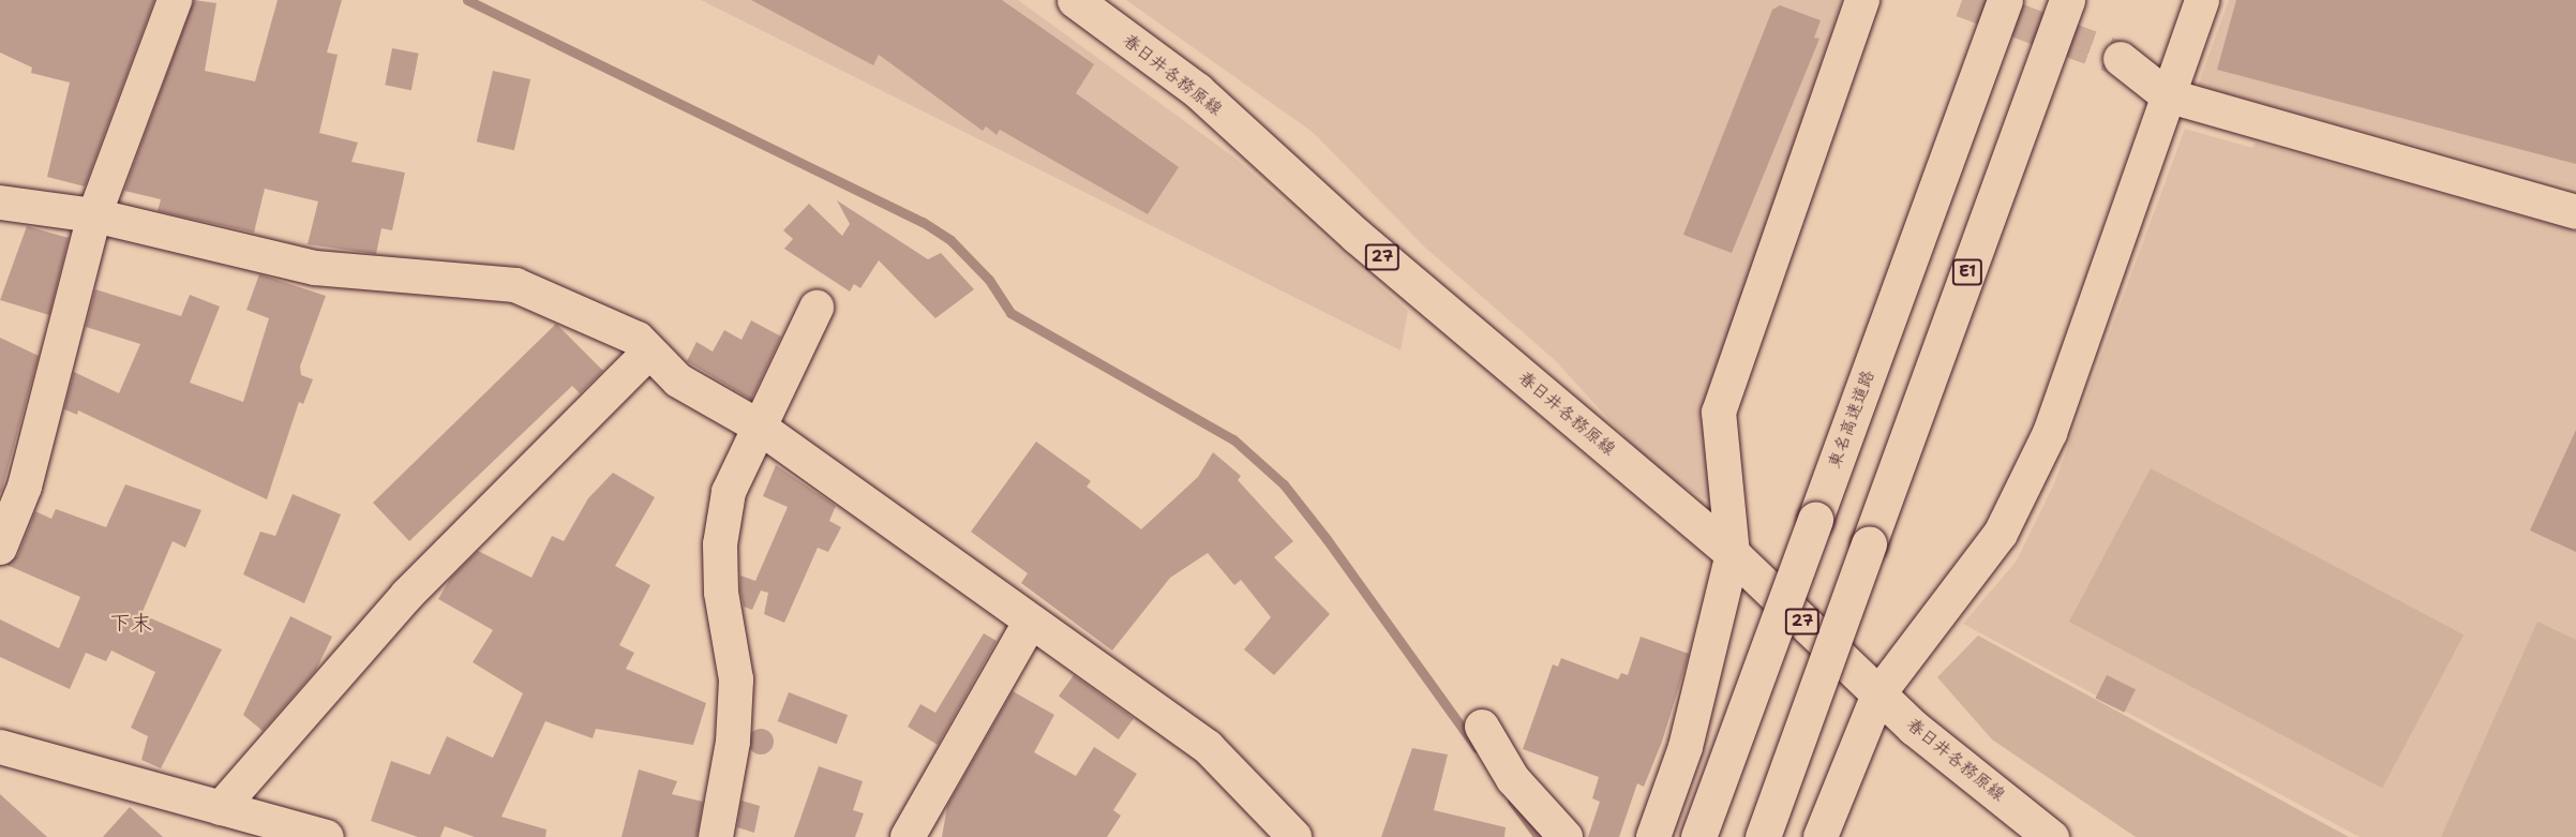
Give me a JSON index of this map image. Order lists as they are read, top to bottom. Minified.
{"streets":{"main road":["春日井各務原線","27","E1","東名高速道路"]},"districts":["下末"]}
